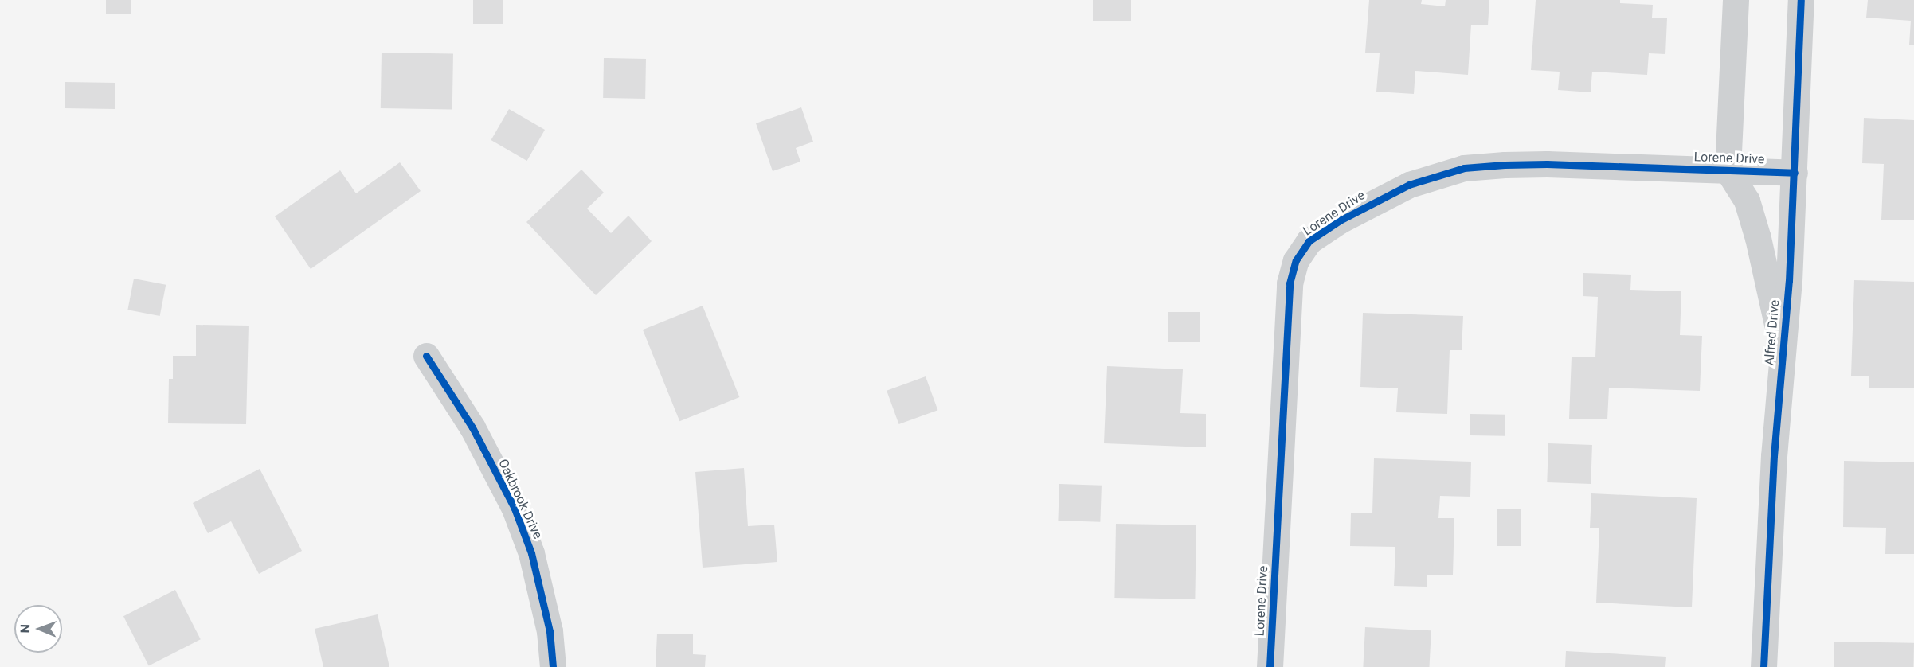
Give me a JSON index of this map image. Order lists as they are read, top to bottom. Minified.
{"streets":{"street":["Lorene Drive","Alfred Drive","Oakbrook Drive"]},"crossings":[["Lorene Drive","Alfred Drive"]],"north":"left"}
